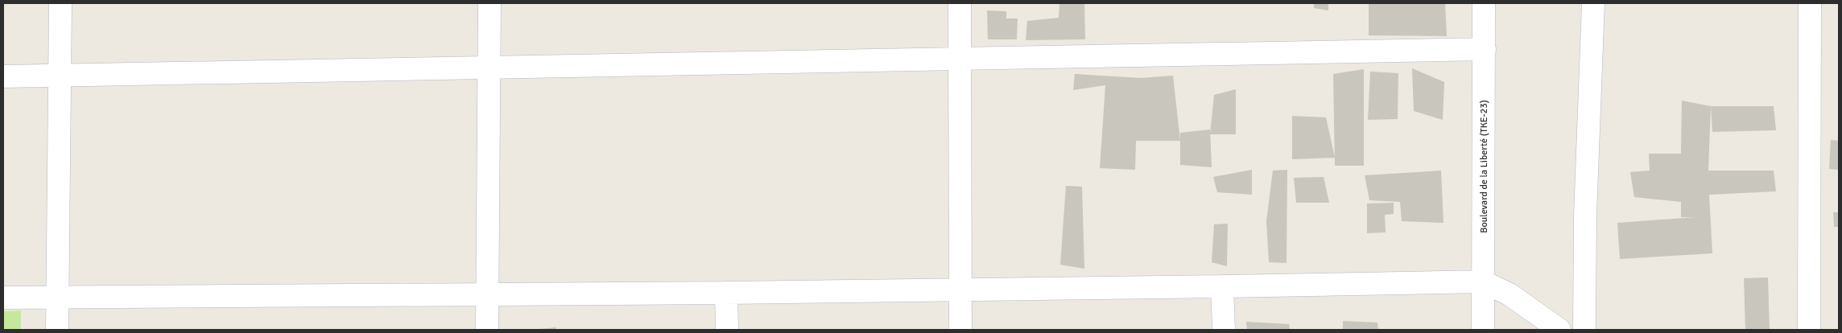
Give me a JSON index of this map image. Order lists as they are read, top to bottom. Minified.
{"streets":{"street":["Boulevard de la Liberté (TKE-23)"]}}
